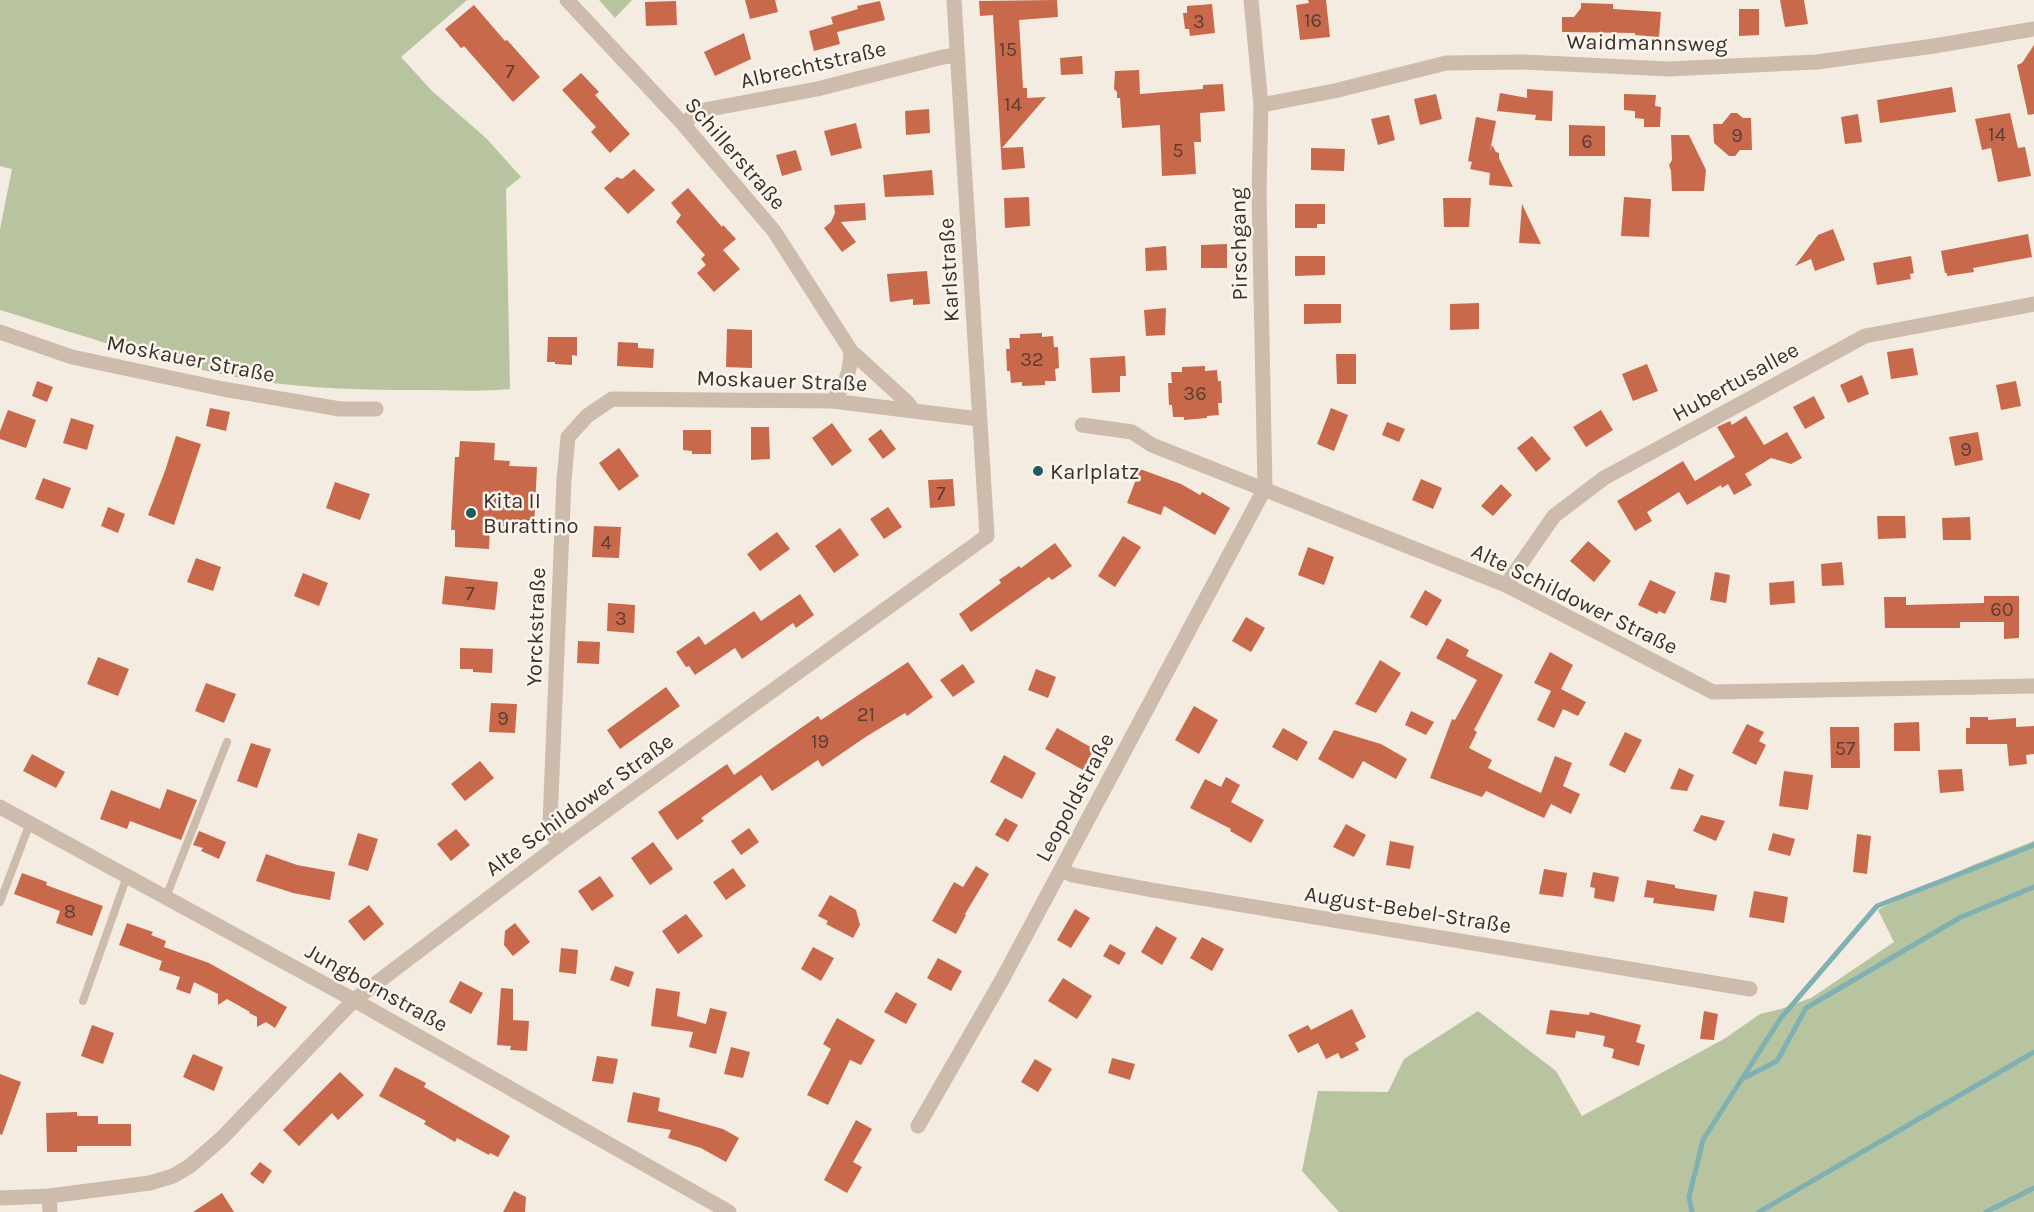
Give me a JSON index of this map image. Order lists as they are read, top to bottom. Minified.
{"streets":{"street":["Waidmannsweg","Albrechtstraße","Schillerstraße","Pirschgang","Karlstraße","Moskauer Straße","Hubertusallee","Alte Schildower Straße","Yorckstraße","Leopoldstraße","August-Bebel-Straße","Jungbornstraße"]},"crossings":[["Waidmannsweg","Pirschgang"],["Albrechtstraße","Schillerstraße"],["Albrechtstraße","Karlstraße"],["Schillerstraße","Moskauer Straße"],["Pirschgang","Alte Schildower Straße"],["Pirschgang","Leopoldstraße"],["Karlstraße","Moskauer Straße"],["Karlstraße","Alte Schildower Straße"],["Moskauer Straße","Yorckstraße"],["Hubertusallee","Alte Schildower Straße"],["Alte Schildower Straße","Yorckstraße"],["Alte Schildower Straße","Leopoldstraße"],["Alte Schildower Straße","Jungbornstraße"],["Leopoldstraße","August-Bebel-Straße"]],"places":["Karlplatz","Kita II Burattino"],"house_numbers":["16","3","15","7","14","14","9","6","5","32","36","9","7","4","7","60","3","21","9","19","57","8"]}
